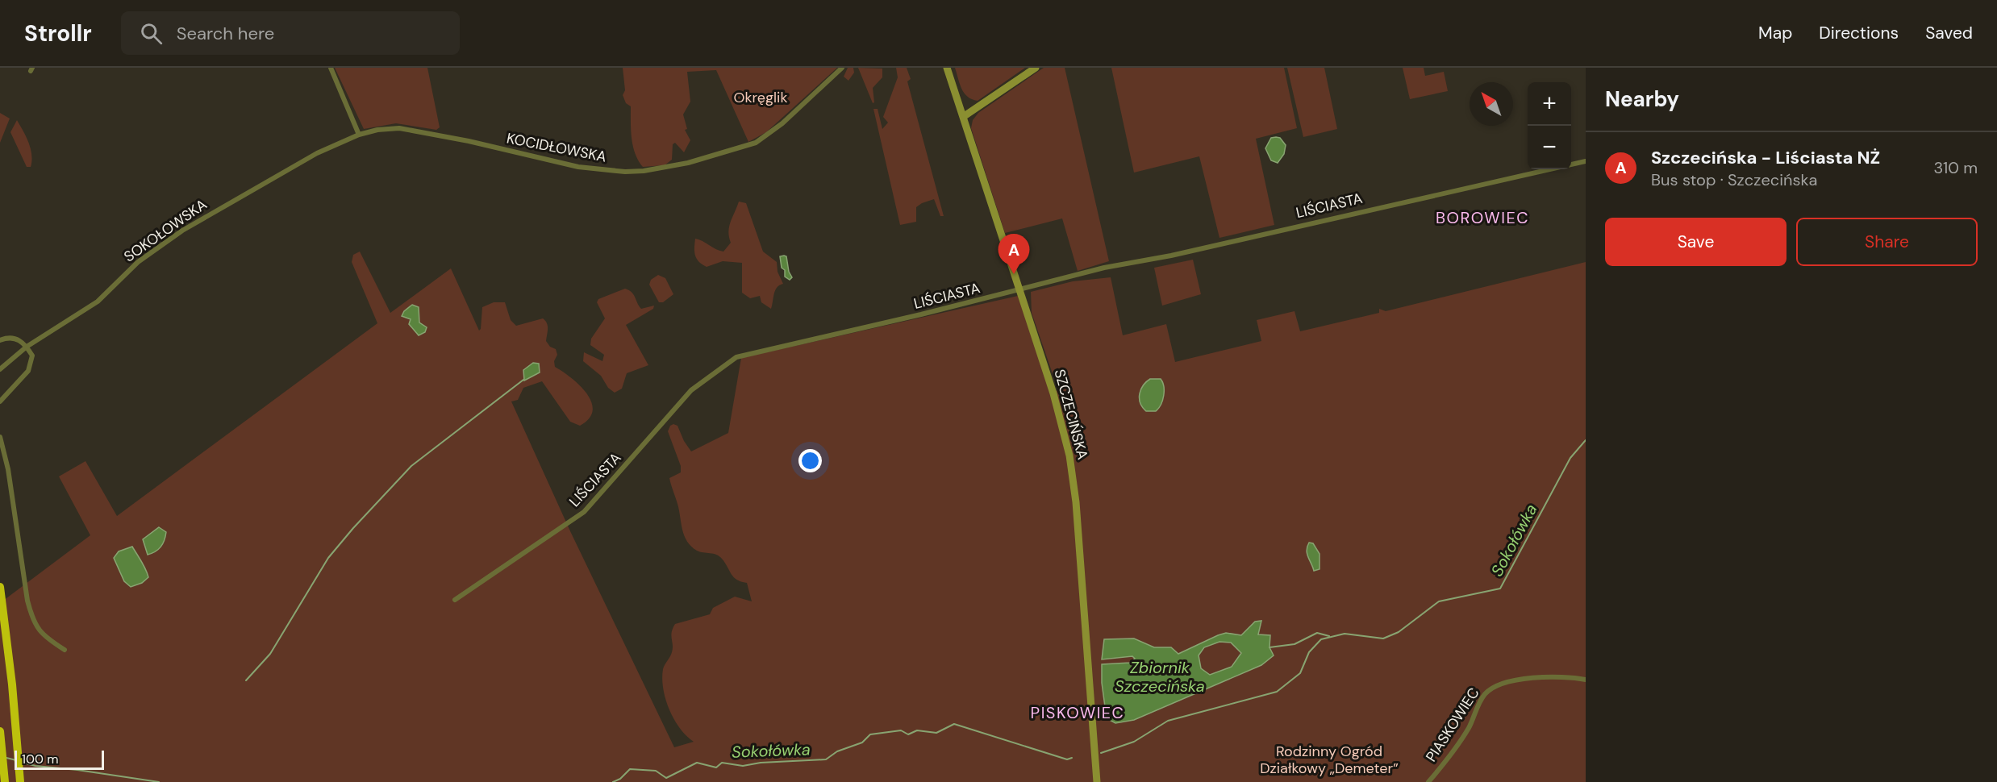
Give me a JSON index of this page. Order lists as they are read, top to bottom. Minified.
{"streets":{"main road":["SZCZECIŃSKA"],"street":["KOCIDŁOWSKA","LIŚCIASTA","SOKOŁOWSKA","PIASKOWIEC"]},"crossings":[["KOCIDŁOWSKA","SOKOŁOWSKA"],["LIŚCIASTA","SZCZECIŃSKA"]],"districts":["BOROWIEC","PISKOWIEC"],"water":["Sokołówka","Zbiornik Szczecińska"],"parks":["Okręglik","Rodzinny Ogród Działkowy „Demeter”"],"scale_bar":"100 m","north":"top left","page":{"header":"Strollr","search":"Search here","nav":["Map","Directions","Saved"],"heading":"Nearby","map_buttons":["+","−"],"list":[{"mark":"A","name":"Szczecińska - Liściasta NŻ","note":"Bus stop · Szczecińska","value":"310 m"}],"buttons":["Save","Share"],"pins":"A","scale":"100 m"}}
